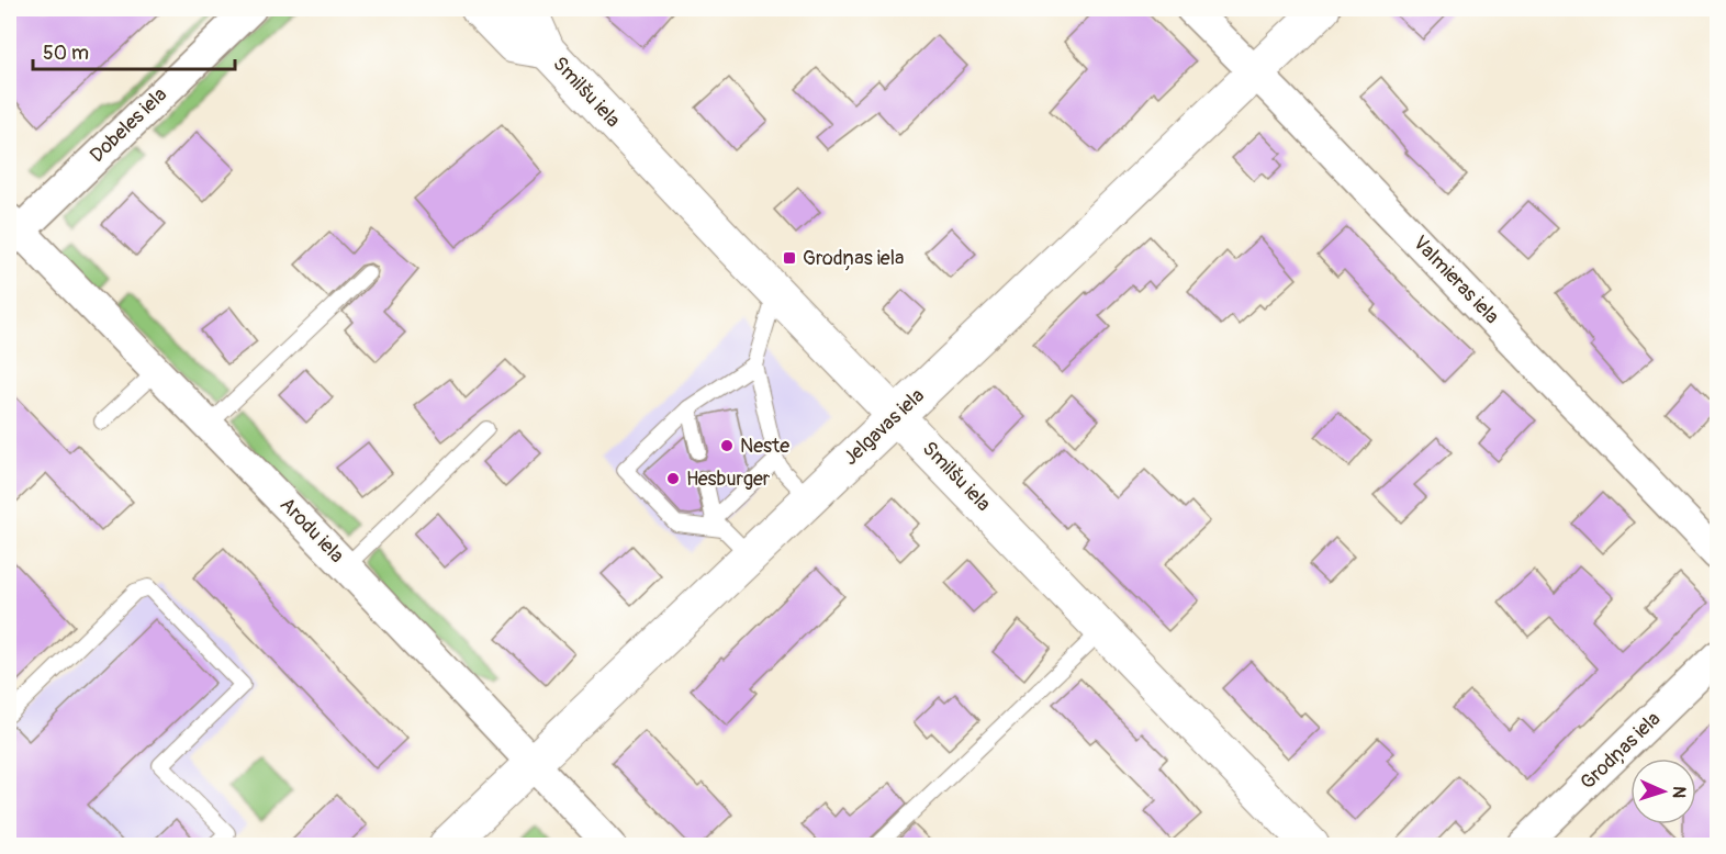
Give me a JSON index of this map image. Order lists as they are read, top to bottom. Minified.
{"streets":{"street":["Smilšu iela","Dobeles iela","Valmieras iela","Jelgavas iela","Arodu iela","Grodņas iela"]},"crossings":[["Smilšu iela","Jelgavas iela"],["Dobeles iela","Arodu iela"],["Valmieras iela","Jelgavas iela"],["Jelgavas iela","Arodu iela"]],"places":{"transit":["Grodņas iela"],"other":["Neste","Hesburger"]},"scale_bar":"50 m","north":"right"}
